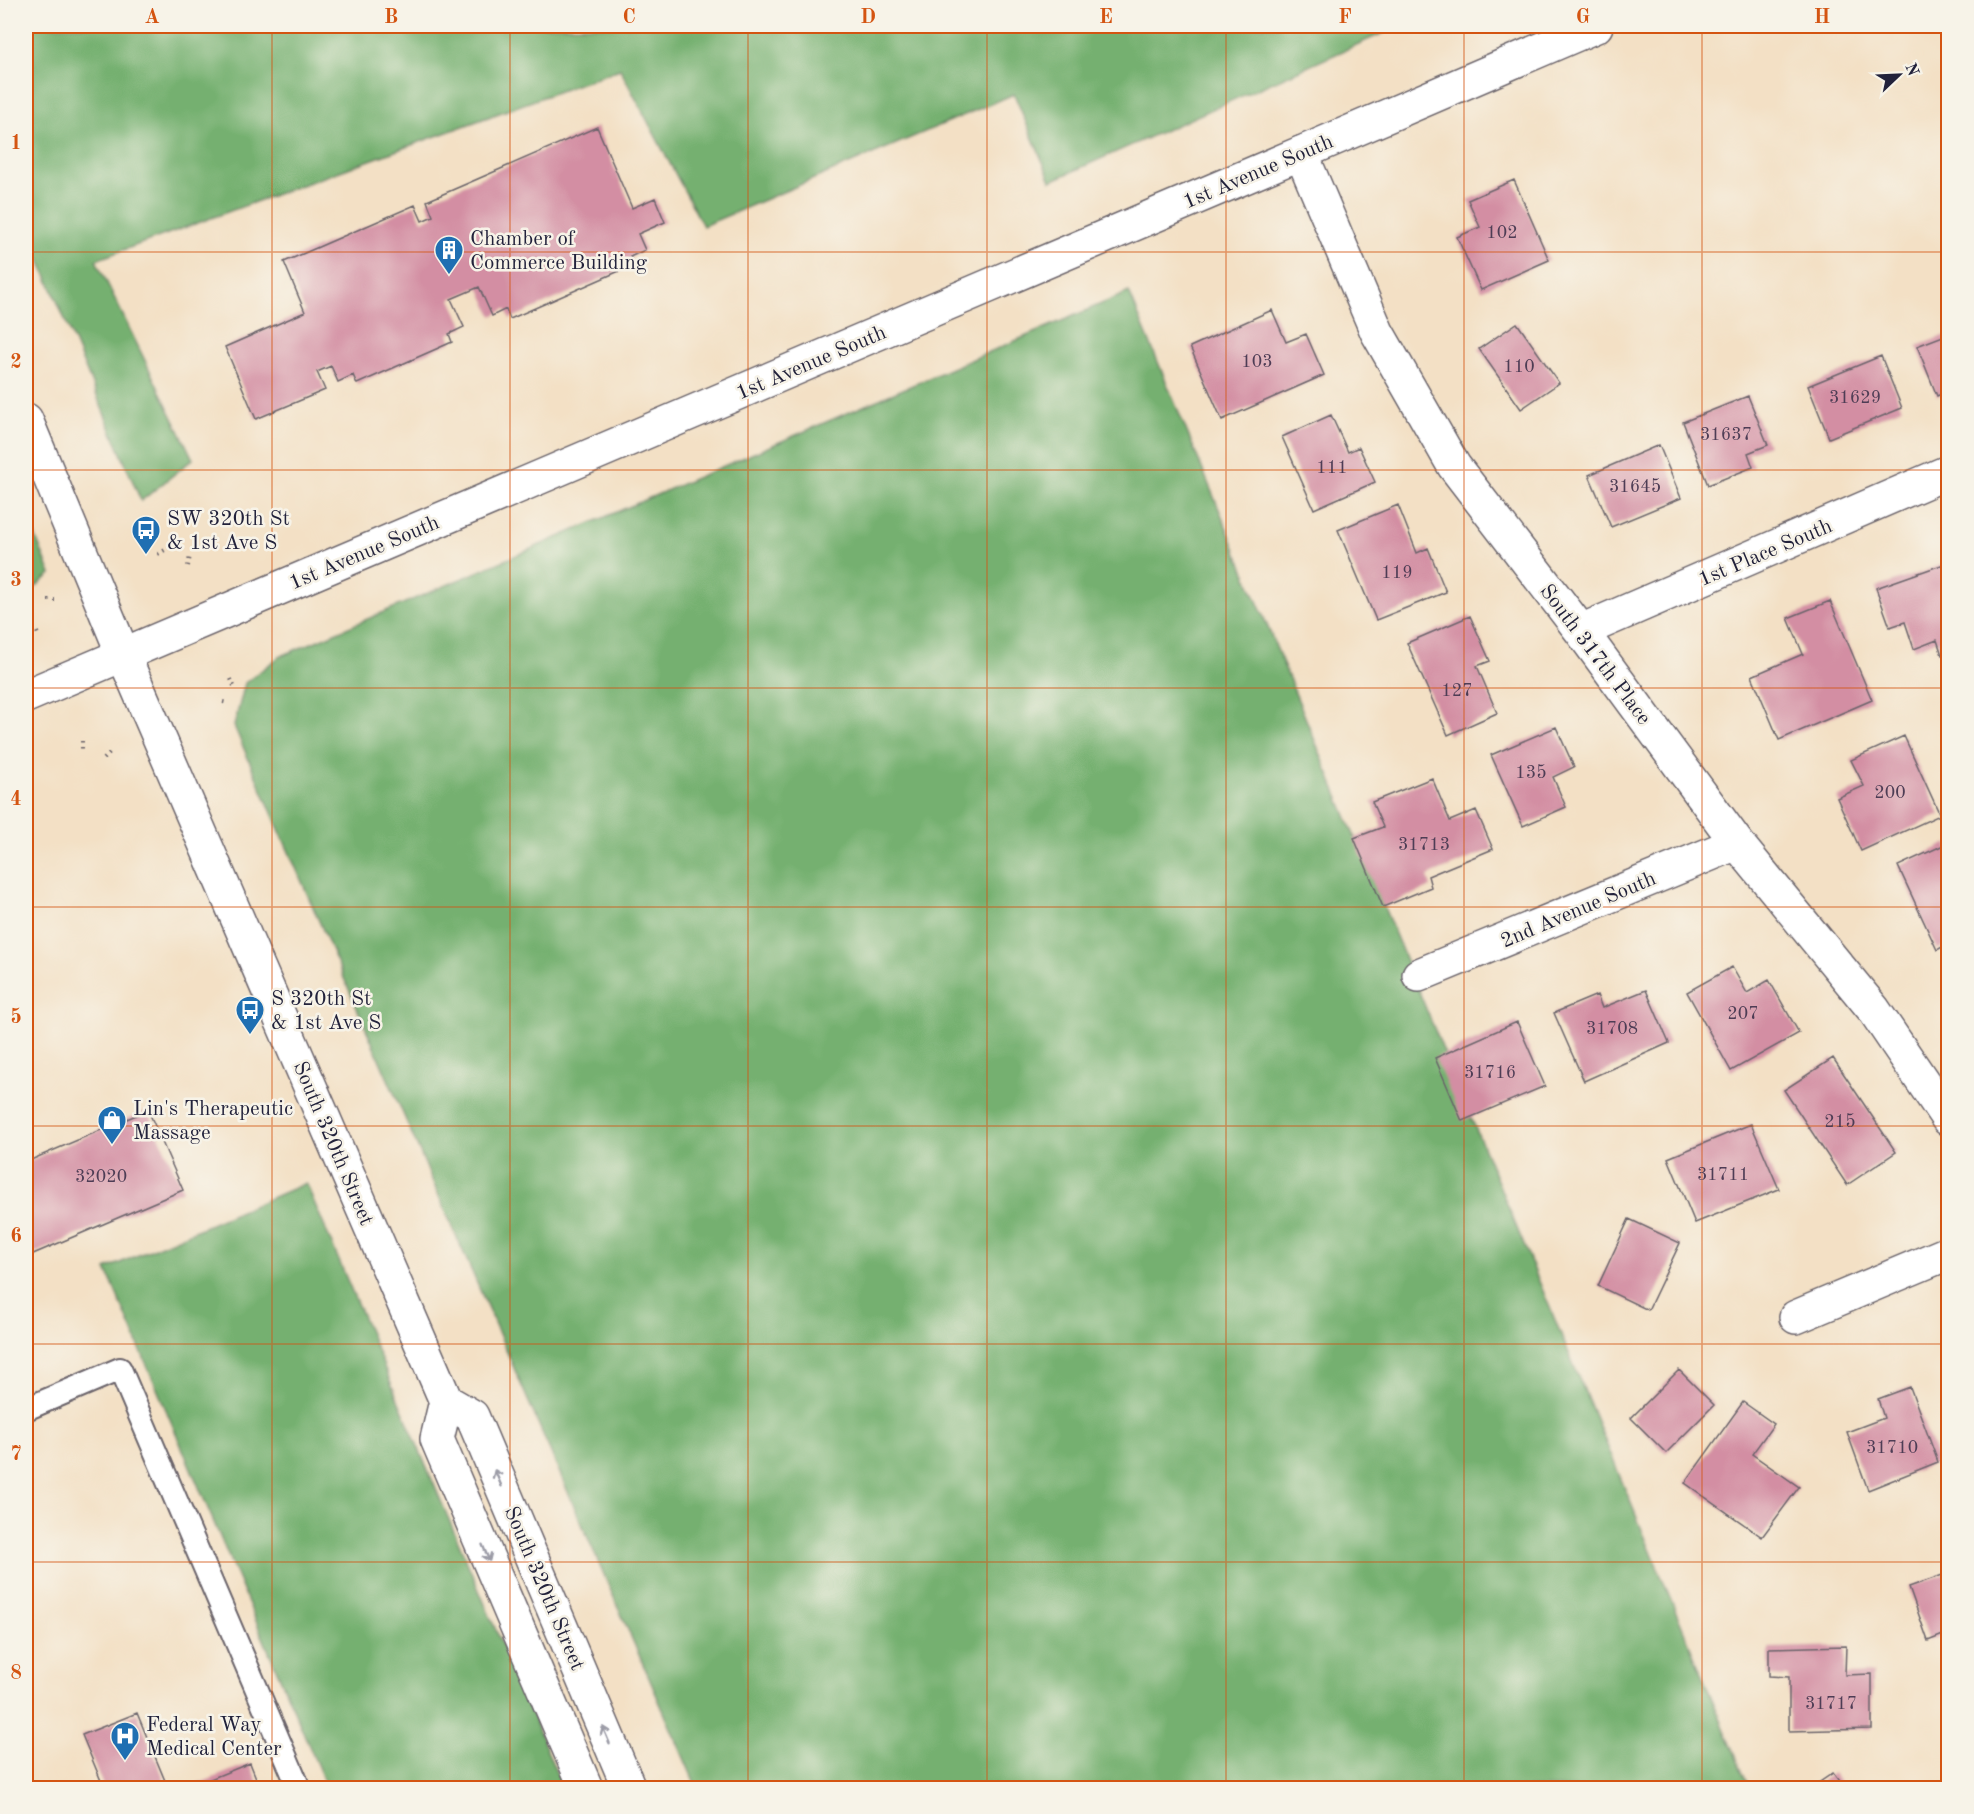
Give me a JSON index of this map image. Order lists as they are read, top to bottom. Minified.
{"streets":{"main road":["1st Avenue South","1st Place South","South 317th Place","2nd Avenue South","South 320th Street"]},"crossings":[["1st Avenue South","South 317th Place"],["1st Avenue South","South 320th Street"],["1st Place South","South 317th Place"],["South 317th Place","2nd Avenue South"]],"places":{"building":["Chamber of Commerce Building"],"bus stop":["SW 320th St & 1st Ave S","S 320th St & 1st Ave S"],"shop":["Lin's Therapeutic Massage"],"hospital":["Federal Way Medical Center"]},"house_numbers":["102","103","110","31629","31637","111","31645","119","127","135","200","31713","207","31708","31716","215","31711","32020","31710","31717"],"north":"top right","grid":{"columns":["A","B","C","D","E","F","G","H"],"rows":["1","2","3","4","5","6","7","8"]}}
